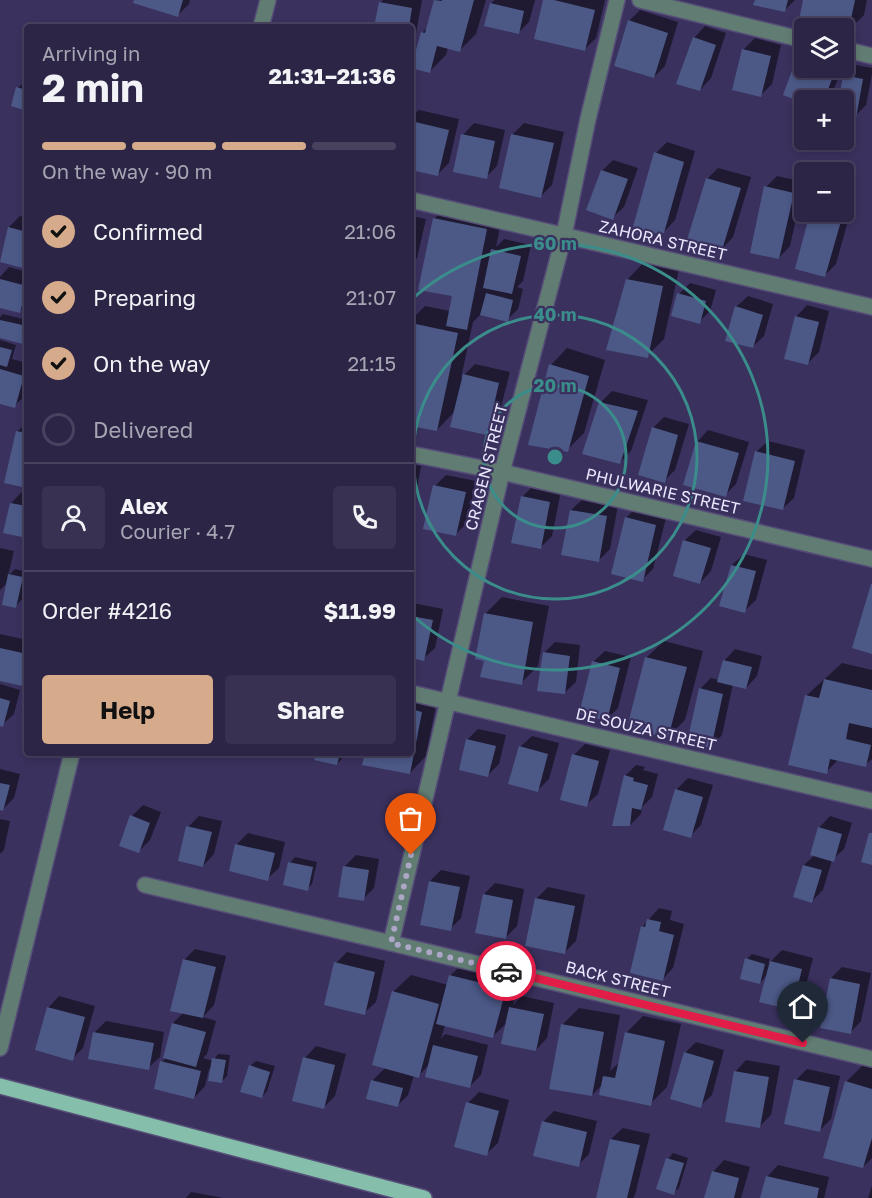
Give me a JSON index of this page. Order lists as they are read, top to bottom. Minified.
{"streets":{"street":["ZAHORA STREET","CRAGEN STREET","PHULWARIE STREET","DE SOUZA STREET","BACK STREET"]},"crossings":[["ZAHORA STREET","CRAGEN STREET"],["CRAGEN STREET","PHULWARIE STREET"],["CRAGEN STREET","DE SOUZA STREET"],["CRAGEN STREET","BACK STREET"]],"page":{"map_buttons":["+","−"],"heading":["2 min","Arriving in","21:31–21:36"],"panel":["Alex","Courier · 4.7","Order #4216","$11.99"],"bar":"On the way · 90 m","list":[["Confirmed","21:06"],["Preparing","21:07"],["On the way","21:15"],"Delivered"],"buttons":["Help","Share"]},"rings":["60 m","40 m","20 m"]}
